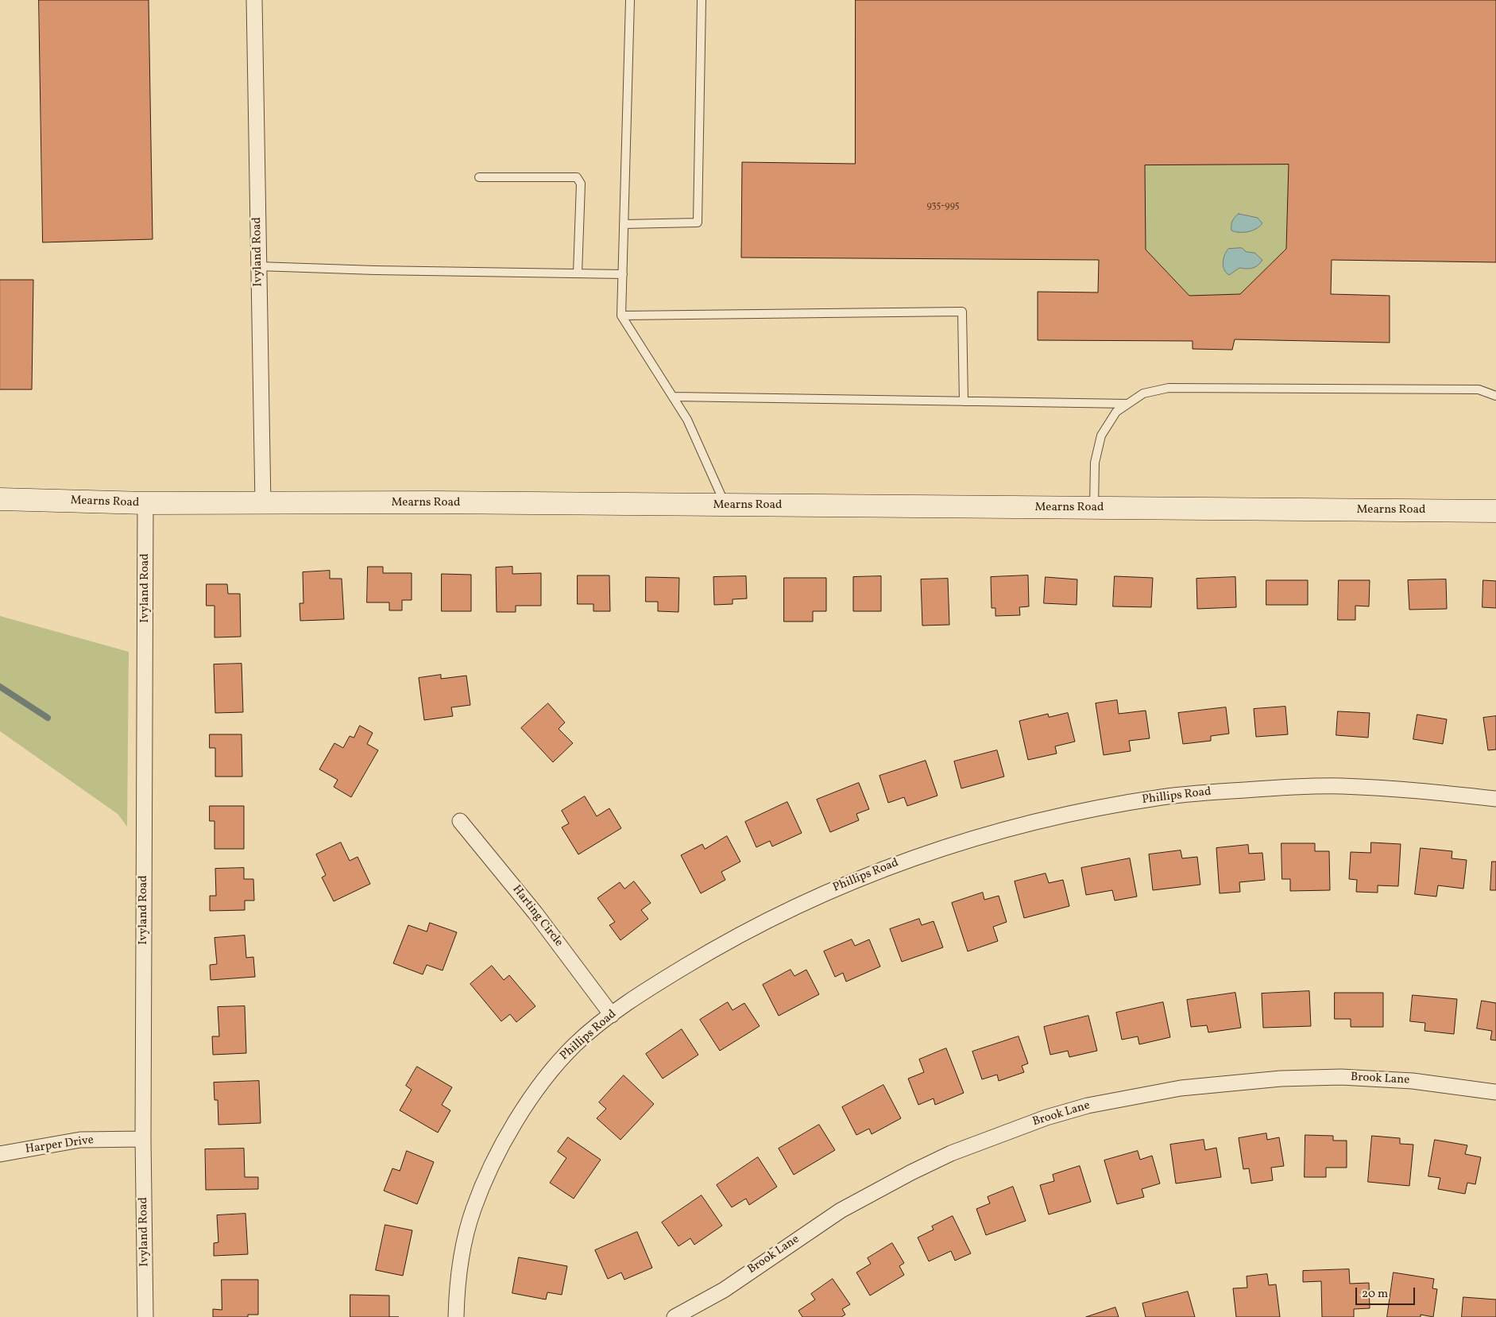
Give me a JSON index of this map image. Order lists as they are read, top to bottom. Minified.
{"streets":{"street":["Ivyland Road","Mearns Road","Phillips Road","Harting Circle","Brook Lane","Harper Drive"]},"crossings":[["Ivyland Road","Mearns Road"],["Ivyland Road","Harper Drive"],["Phillips Road","Harting Circle"]],"house_numbers":["935-995"],"scale_bar":"20 m"}
